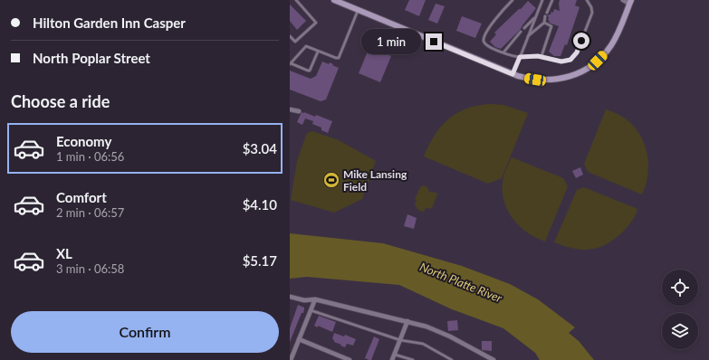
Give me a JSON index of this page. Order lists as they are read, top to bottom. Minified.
{"water":["North Platte River"],"places":{"sports":["Mike Lansing Field"]},"page":{"banner":["Hilton Garden Inn Casper","North Poplar Street"],"bubble":"1 min","heading":"Choose a ride","list":[{"name":"Economy","note":"1 min · 06:56","value":"$3.04"},{"name":"Comfort","note":"2 min · 06:57","value":"$4.10"},{"name":"XL","note":"3 min · 06:58","value":"$5.17"}],"buttons":"Confirm"}}
